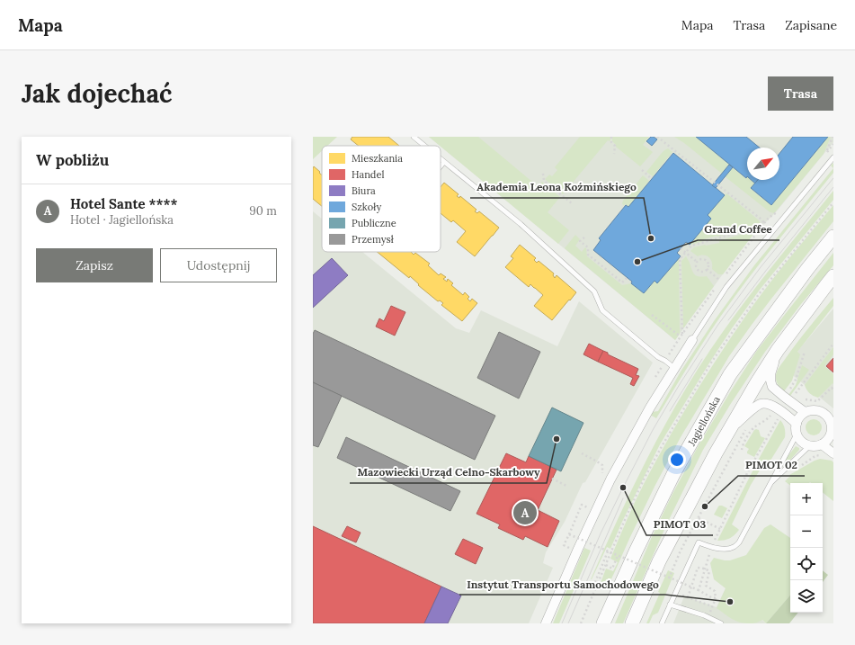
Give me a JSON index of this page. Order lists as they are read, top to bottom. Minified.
{"streets":{"main road":["Jagiellońska"]},"places":["Akademia Leona Koźmińskiego","Grand Coffee","Mazowiecki Urząd Celno-Skarbowy","PIMOT 03","PIMOT 02","Instytut Transportu Samochodowego"],"legend":["Mieszkania","Handel","Biura","Szkoły","Publiczne","Przemysł"],"north":"top right","page":{"header":"Mapa","nav":["Mapa","Trasa","Zapisane"],"buttons":["Trasa",["Zapisz","Udostępnij"]],"title":"Jak dojechać","heading":"W pobliżu","list":[{"mark":"A","name":"Hotel Sante ****","note":"Hotel · Jagiellońska","value":"90 m"}],"map_buttons":["+","−"],"pins":"A"}}
